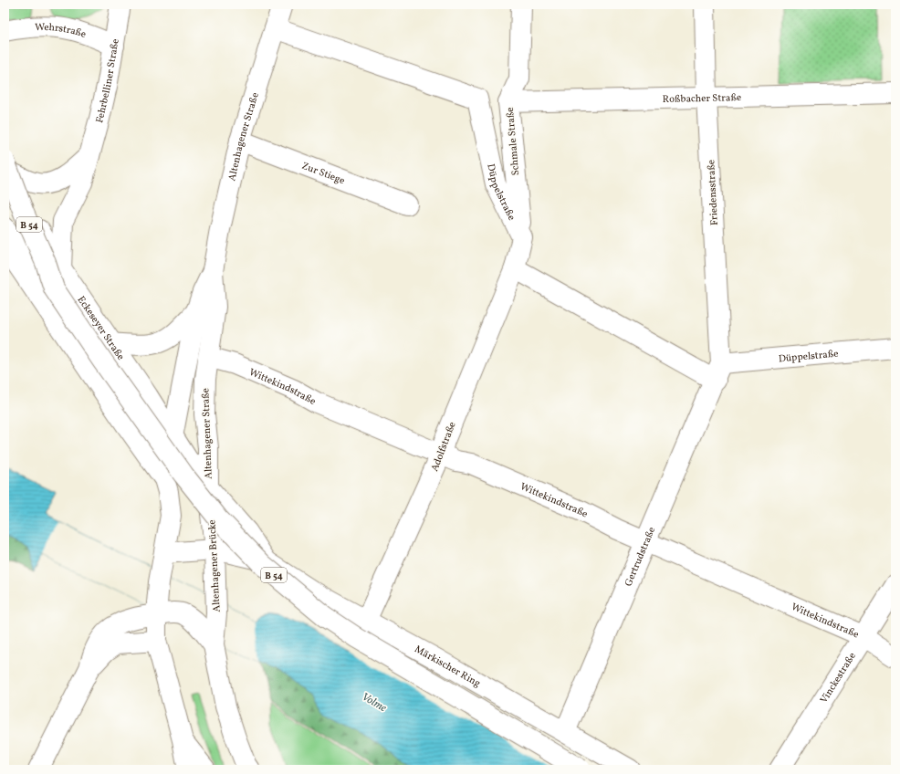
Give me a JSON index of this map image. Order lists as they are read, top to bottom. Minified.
{"streets":{"street":["Wehrstraße","Fehrbelliner Straße","Roßbacher Straße","Altenhagener Straße","Schmale Straße","Zur Stiege","Düppelstraße","Friedensstraße","B 54","Eckeseyer Straße","Wittekindstraße","Adolfstraße","Gertrudstraße","Altenhagener Brücke","Märkischer Ring","Vinckestraße"]},"crossings":[["Wehrstraße","Fehrbelliner Straße"],["Fehrbelliner Straße","Eckeseyer Straße"],["Roßbacher Straße","Schmale Straße"],["Roßbacher Straße","Friedensstraße"],["Altenhagener Straße","Zur Stiege"],["Altenhagener Straße","Düppelstraße"],["Altenhagener Straße","Eckeseyer Straße"],["Altenhagener Straße","Wittekindstraße"],["Altenhagener Straße","Altenhagener Brücke"],["Schmale Straße","Düppelstraße"],["Düppelstraße","Friedensstraße"],["Düppelstraße","Gertrudstraße"],["Friedensstraße","Gertrudstraße"],["B 54","Eckeseyer Straße"],["Eckeseyer Straße","Altenhagener Brücke"],["Eckeseyer Straße","Märkischer Ring"],["Wittekindstraße","Adolfstraße"],["Wittekindstraße","Gertrudstraße"],["Wittekindstraße","Vinckestraße"],["Adolfstraße","Märkischer Ring"],["Gertrudstraße","Märkischer Ring"]],"water":["Volme"]}
